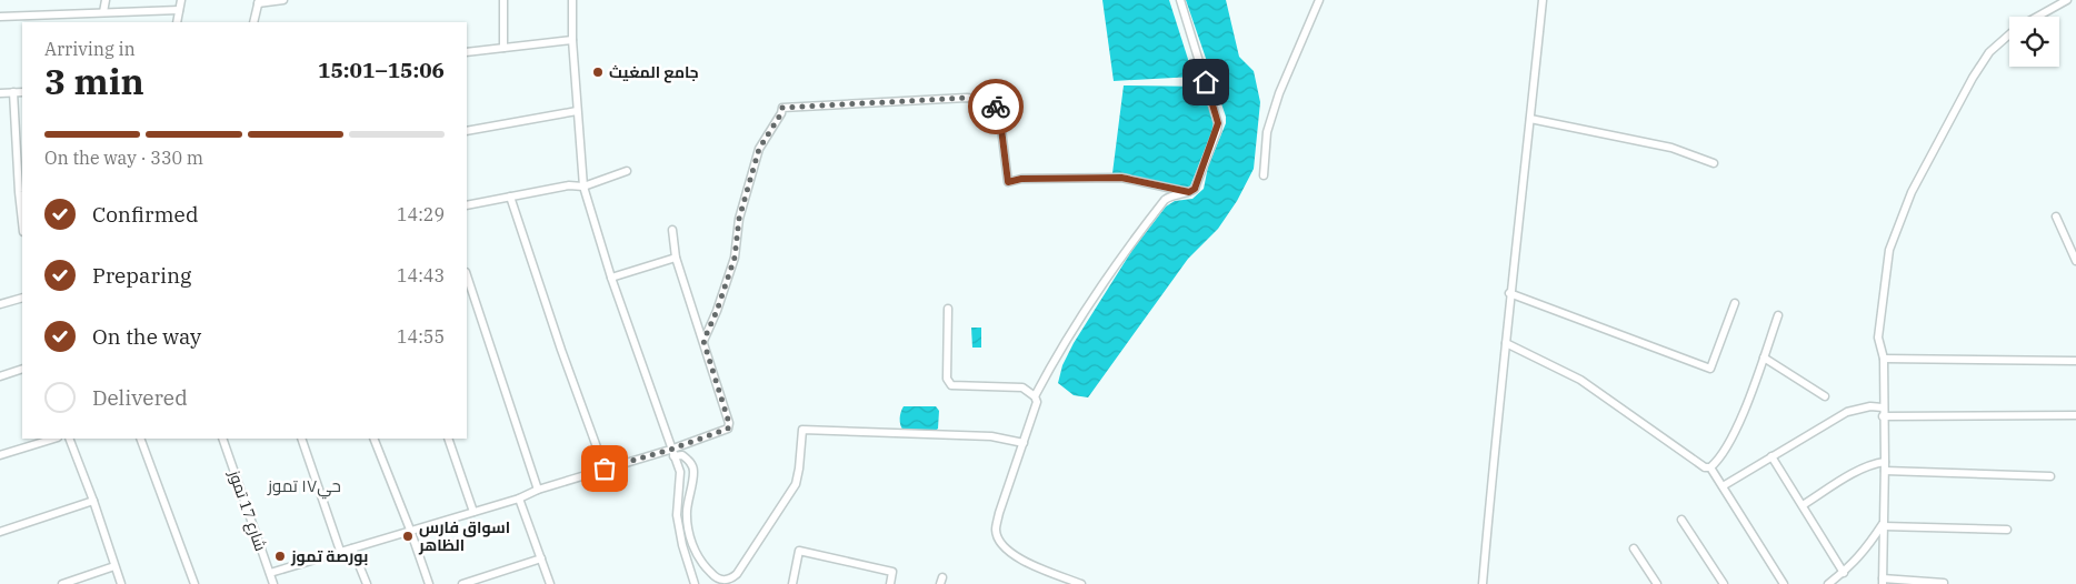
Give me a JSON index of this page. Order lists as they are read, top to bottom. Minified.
{"streets":{"street":["شارع 17 تموز"]},"districts":["حي۱۷ تموز"],"places":["جامع المغيث","اسواق فارس الظاهر","بورصة تموز"],"page":{"heading":["3 min","Arriving in","15:01–15:06"],"bar":"On the way · 330 m","list":[["Confirmed","14:29"],["Preparing","14:43"],["On the way","14:55"],"Delivered"]}}
